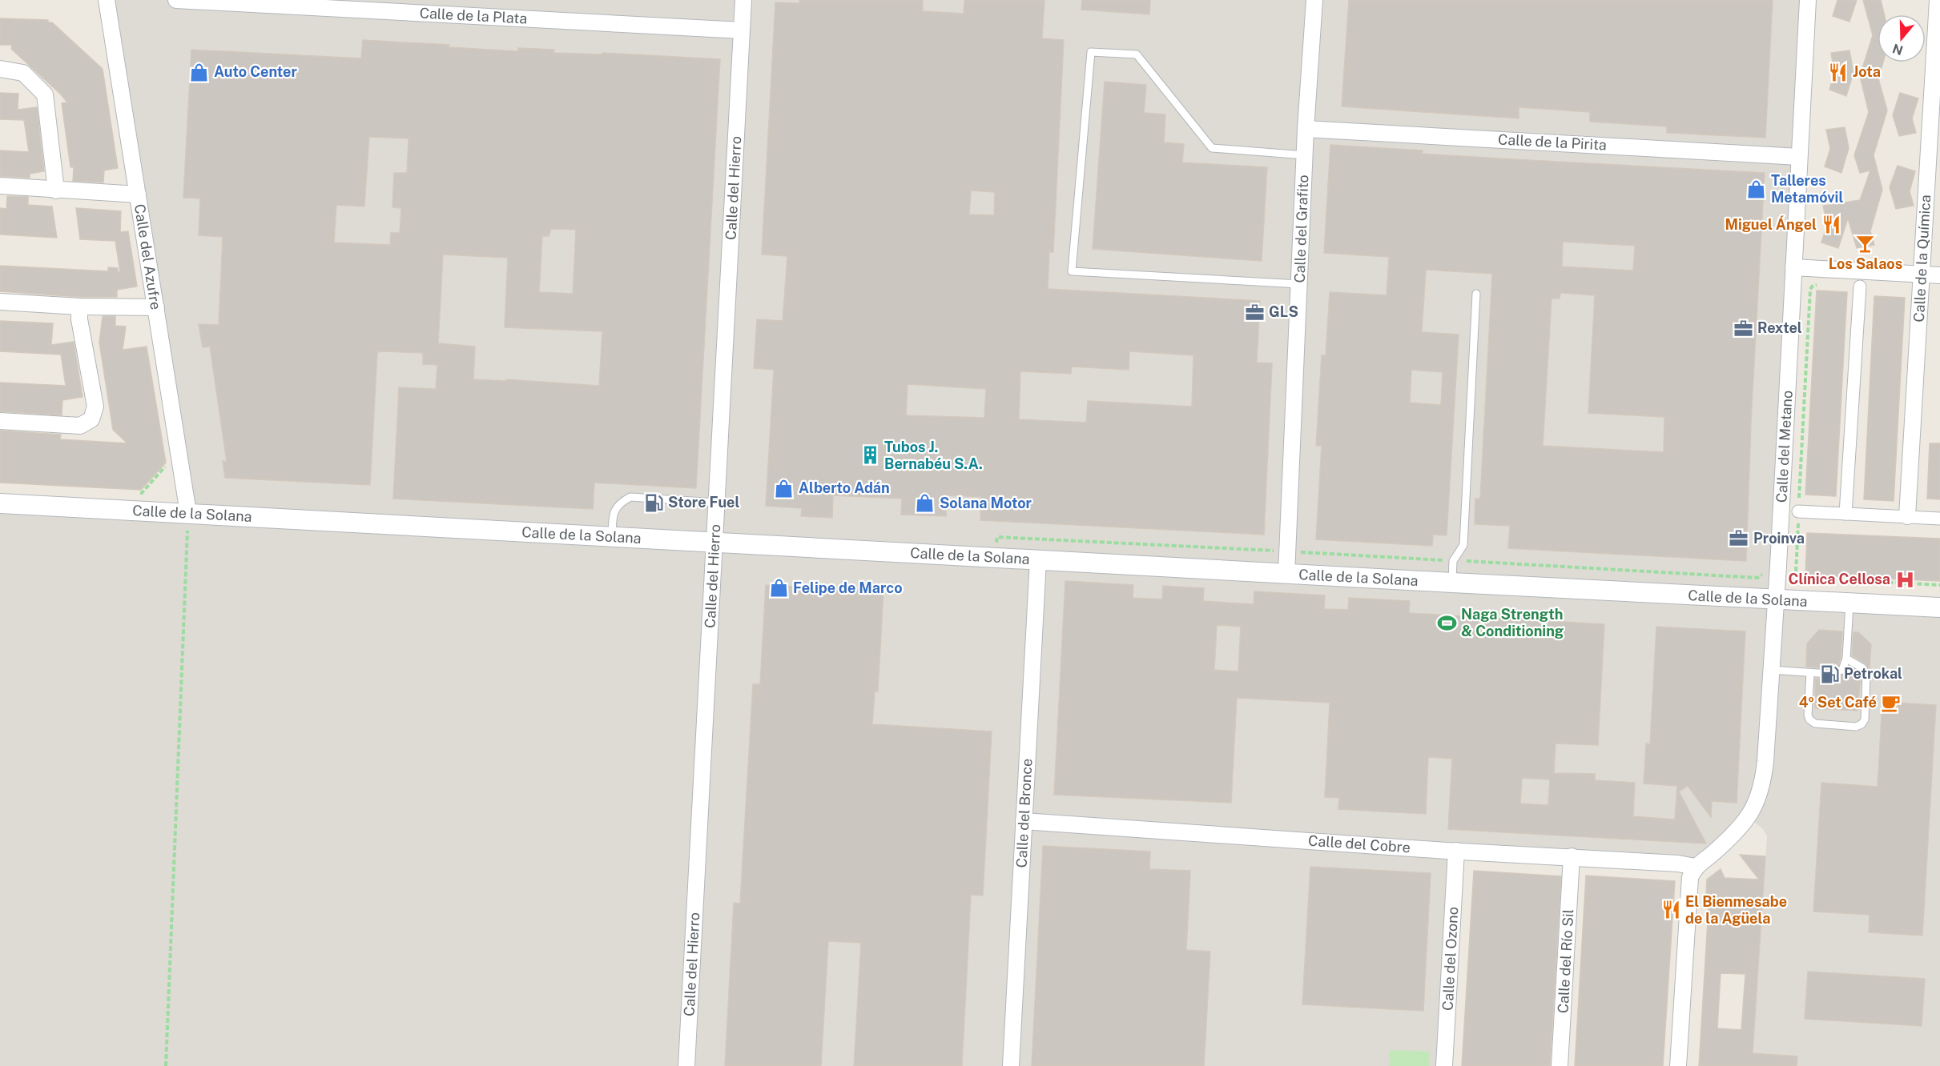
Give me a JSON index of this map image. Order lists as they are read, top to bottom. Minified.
{"streets":{"street":["Calle de la Plata","Calle de la Pirita","Calle del Hierro","Calle del Grafito","Calle del Azufre","Calle de la Química","Calle del Metano","Calle de la Solana","Calle del Bronce","Calle del Cobre","Calle del Ozono","Calle del Río Sil"]},"crossings":[["Calle de la Plata","Calle del Hierro"],["Calle de la Pirita","Calle del Grafito"],["Calle de la Pirita","Calle del Metano"],["Calle del Hierro","Calle de la Solana"],["Calle del Grafito","Calle de la Solana"],["Calle del Azufre","Calle de la Solana"],["Calle del Metano","Calle de la Solana"],["Calle del Metano","Calle del Cobre"],["Calle de la Solana","Calle del Bronce"],["Calle del Bronce","Calle del Cobre"],["Calle del Cobre","Calle del Ozono"],["Calle del Cobre","Calle del Río Sil"]],"places":{"shop":["Auto Center","Talleres Metamóvil","Alberto Adán","Solana Motor","Felipe de Marco"],"restaurant":["Jota","Miguel Ángel","El Bienmesabe de la Agüela"],"bar":["Los Salaos"],"office":["GLS","Rextel","Proinva"],"building":["Tubos J. Bernabéu S.A."],"fuel station":["Store Fuel","Petrokal"],"hospital":["Clínica Cellosa"],"sports":["Naga Strength & Conditioning"],"cafe":["4º Set Café"]},"north":"bottom"}
